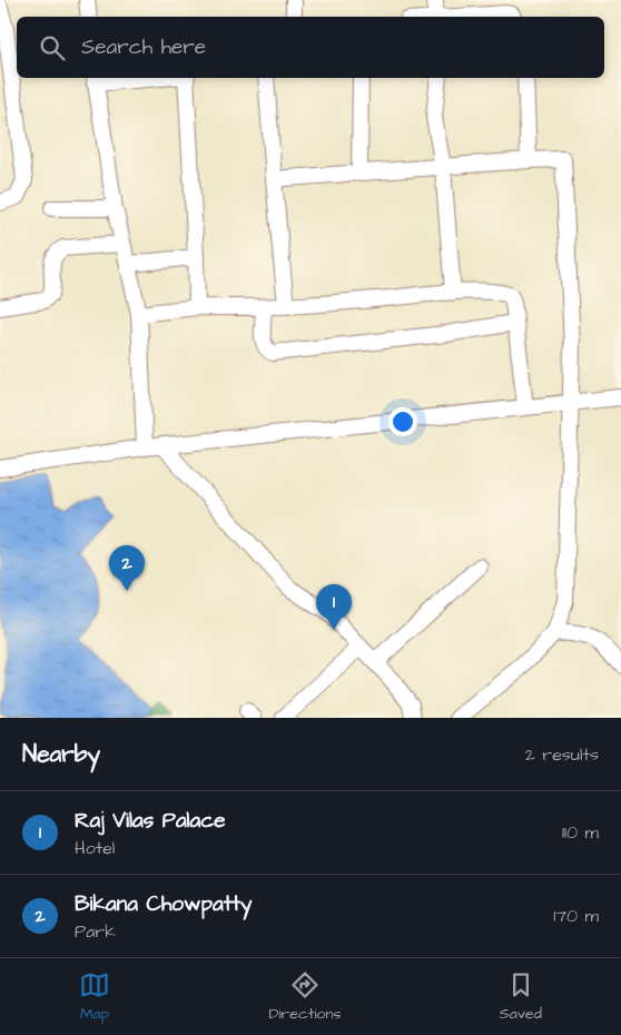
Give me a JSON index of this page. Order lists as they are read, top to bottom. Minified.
{"page":{"search":"Search here","pins":["2","1"],"heading":["Nearby","2 results"],"list":[{"mark":"1","name":"Raj Vilas Palace","note":"Hotel","value":"110 m"},{"mark":"2","name":"Bikana Chowpatty","note":"Park","value":"170 m"}],"nav":["Map","Directions","Saved"]}}
